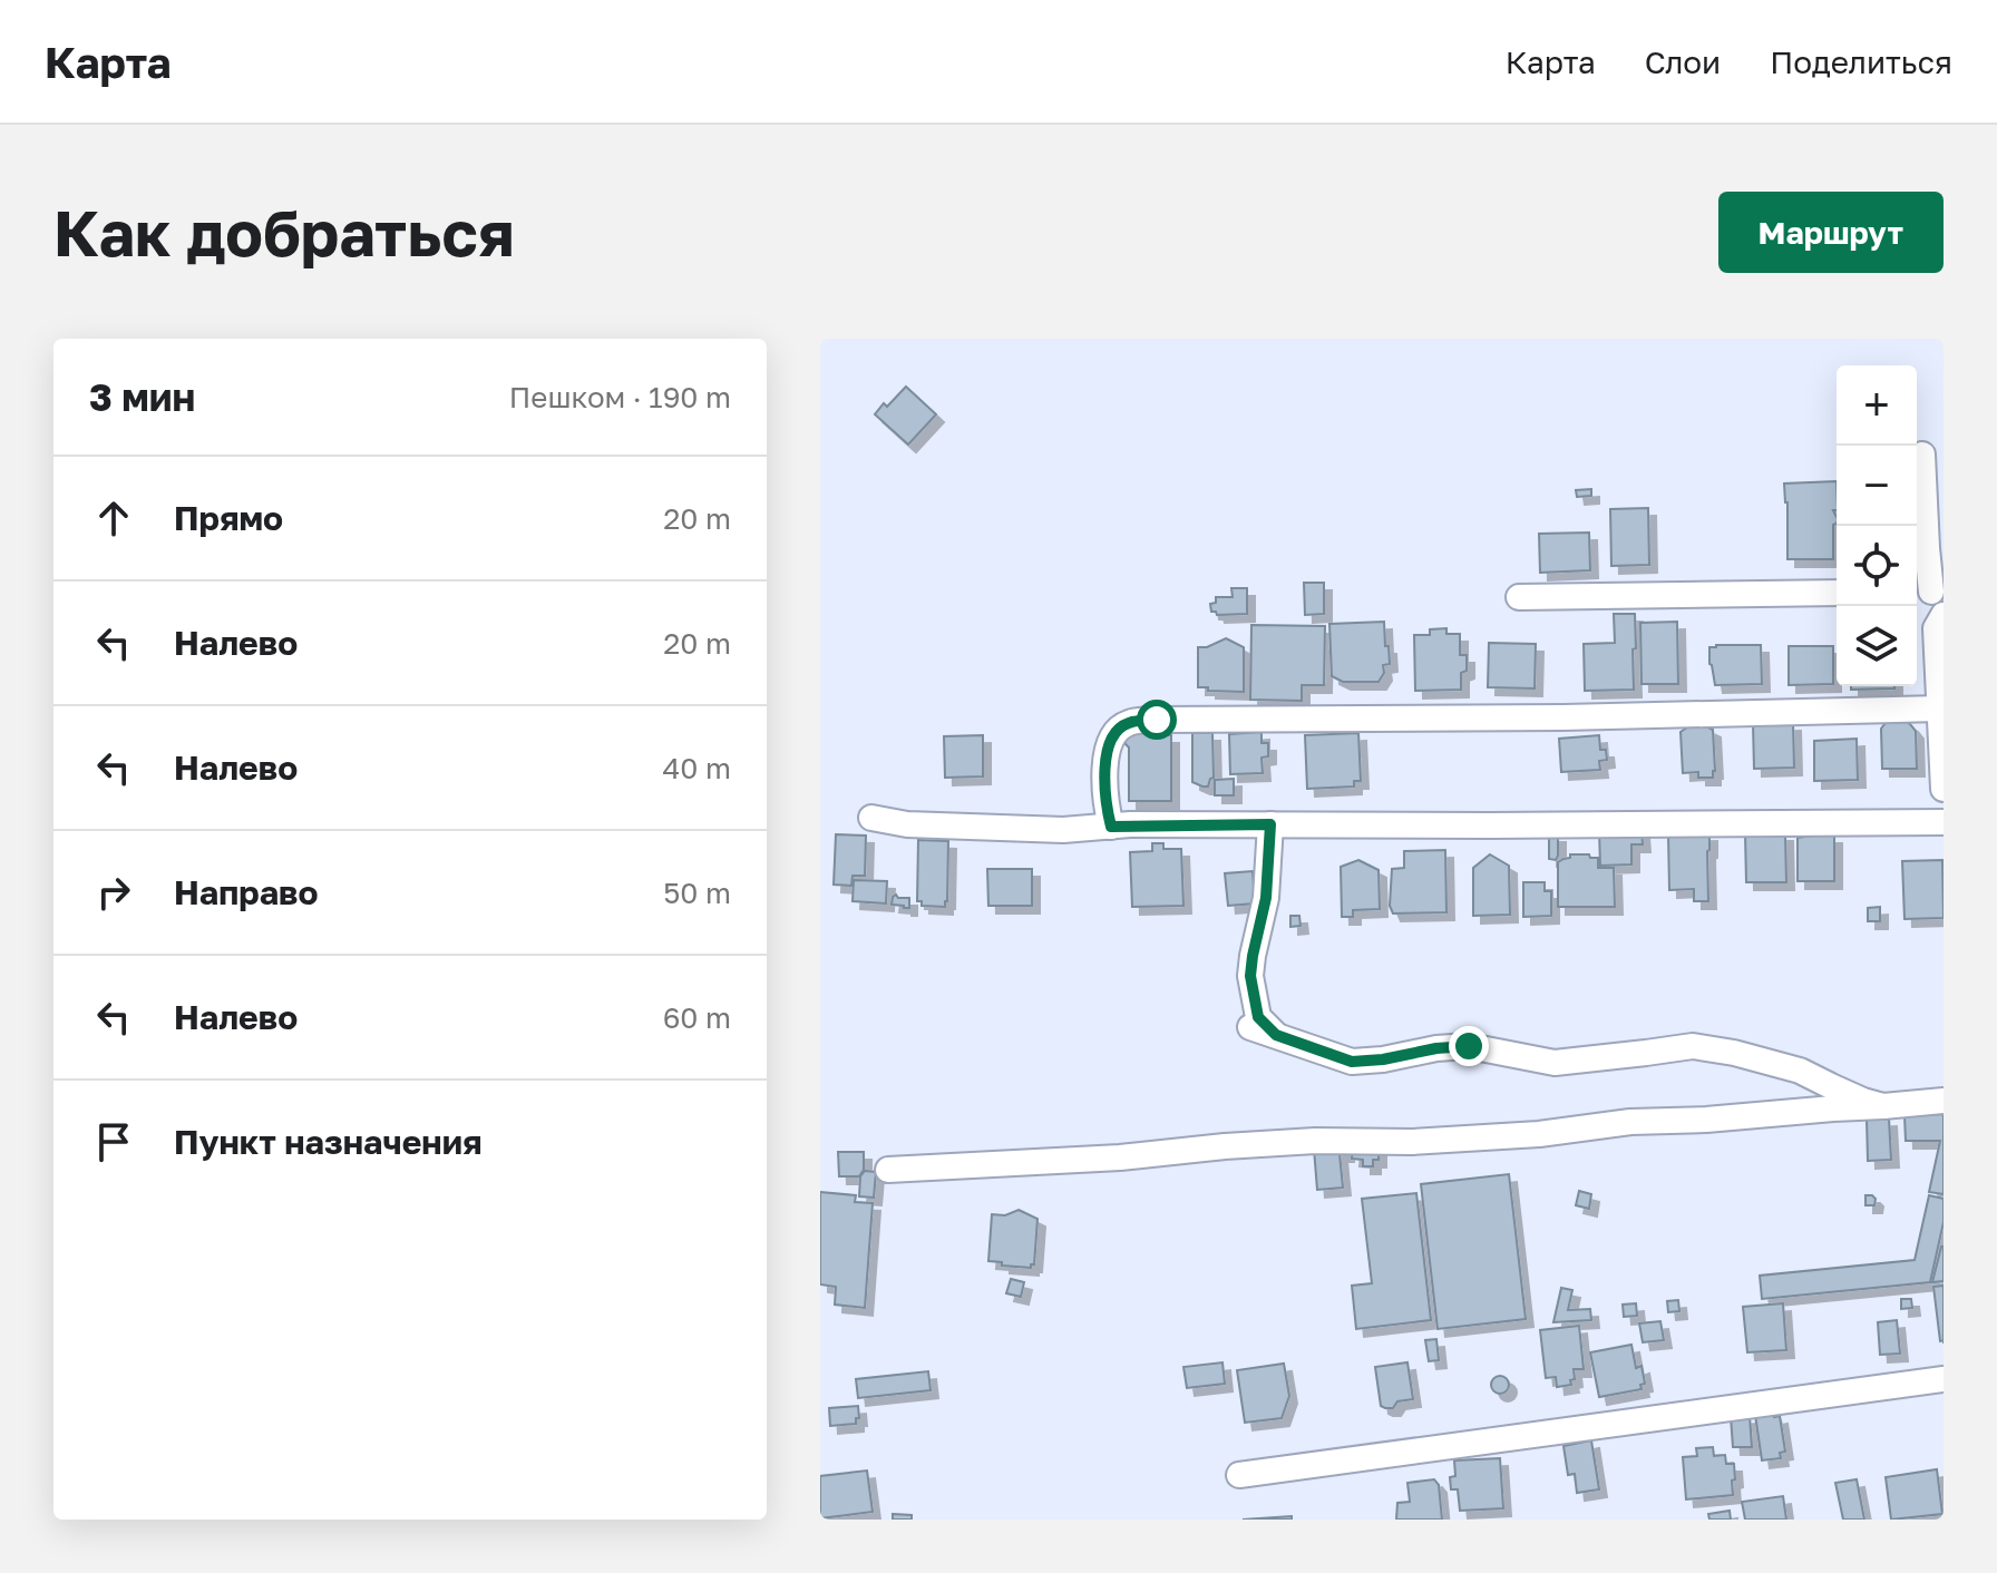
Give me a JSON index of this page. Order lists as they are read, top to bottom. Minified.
{"page":{"header":"Карта","nav":["Карта","Слои","Поделиться"],"buttons":"Маршрут","title":"Как добраться","heading":["3 мин","Пешком · 190 m"],"map_buttons":["+","−"],"list":[["Прямо","20 m"],["Налево","20 m"],["Налево","40 m"],["Направо","50 m"],["Налево","60 m"],"Пункт назначения"]}}
